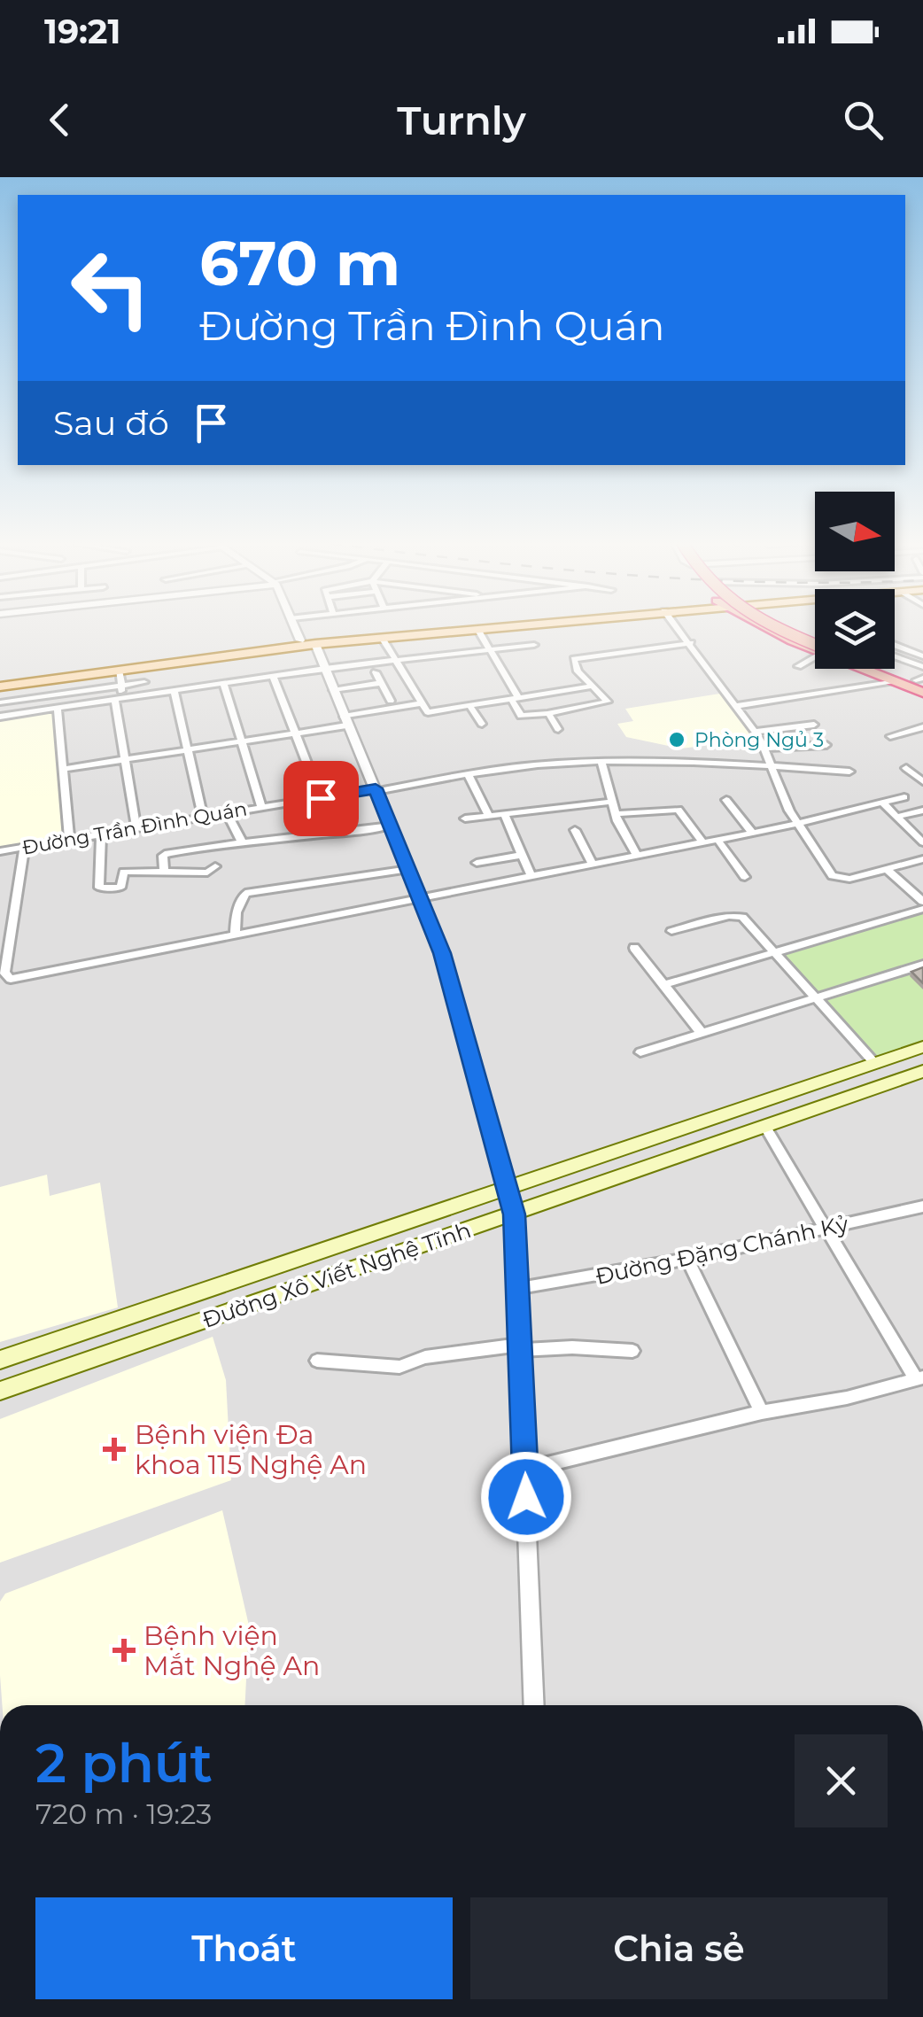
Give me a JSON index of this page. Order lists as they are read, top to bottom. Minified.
{"streets":{"main road":["Đường Xô Viết Nghệ Tĩnh"],"street":["Đường Trần Đình Quán","Đường Đặng Chánh Kỷ"]},"places":{"other":["Phòng Ngủ 3"],"health":["Bệnh viện Đa khoa 115 Nghệ An","Bệnh viện Mắt Nghệ An"]},"north":"right","page":{"status":"19:21","header":"Turnly","turn":["670 m","Đường Trần Đình Quán"],"then":"Sau đó","heading":["2 phút","720 m · 19:23"],"buttons":["Thoát","Chia sẻ"]}}
